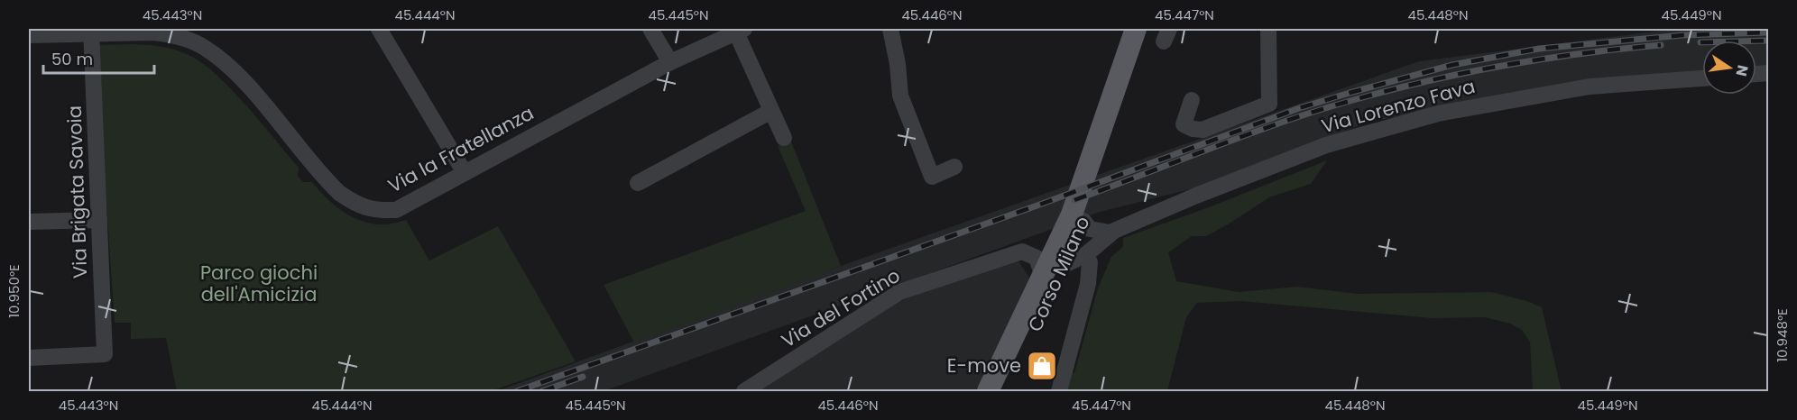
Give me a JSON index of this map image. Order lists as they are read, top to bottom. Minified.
{"streets":{"main road":["Corso Milano"],"street":["Via Lorenzo Fava","Via la Fratellanza","Via Brigata Savoia","Via del Fortino"]},"crossings":[["Via Lorenzo Fava","Corso Milano"],["Via la Fratellanza","Via Brigata Savoia"],["Corso Milano","Via del Fortino"]],"parks":["Parco giochi dell'Amicizia"],"places":{"shop":["E-move"]},"scale_bar":"50 m","north":"right","coordinates":["45.443°N","45.444°N","45.445°N","45.446°N","45.447°N","45.448°N","45.449°N","10.950°E","10.948°E"]}
